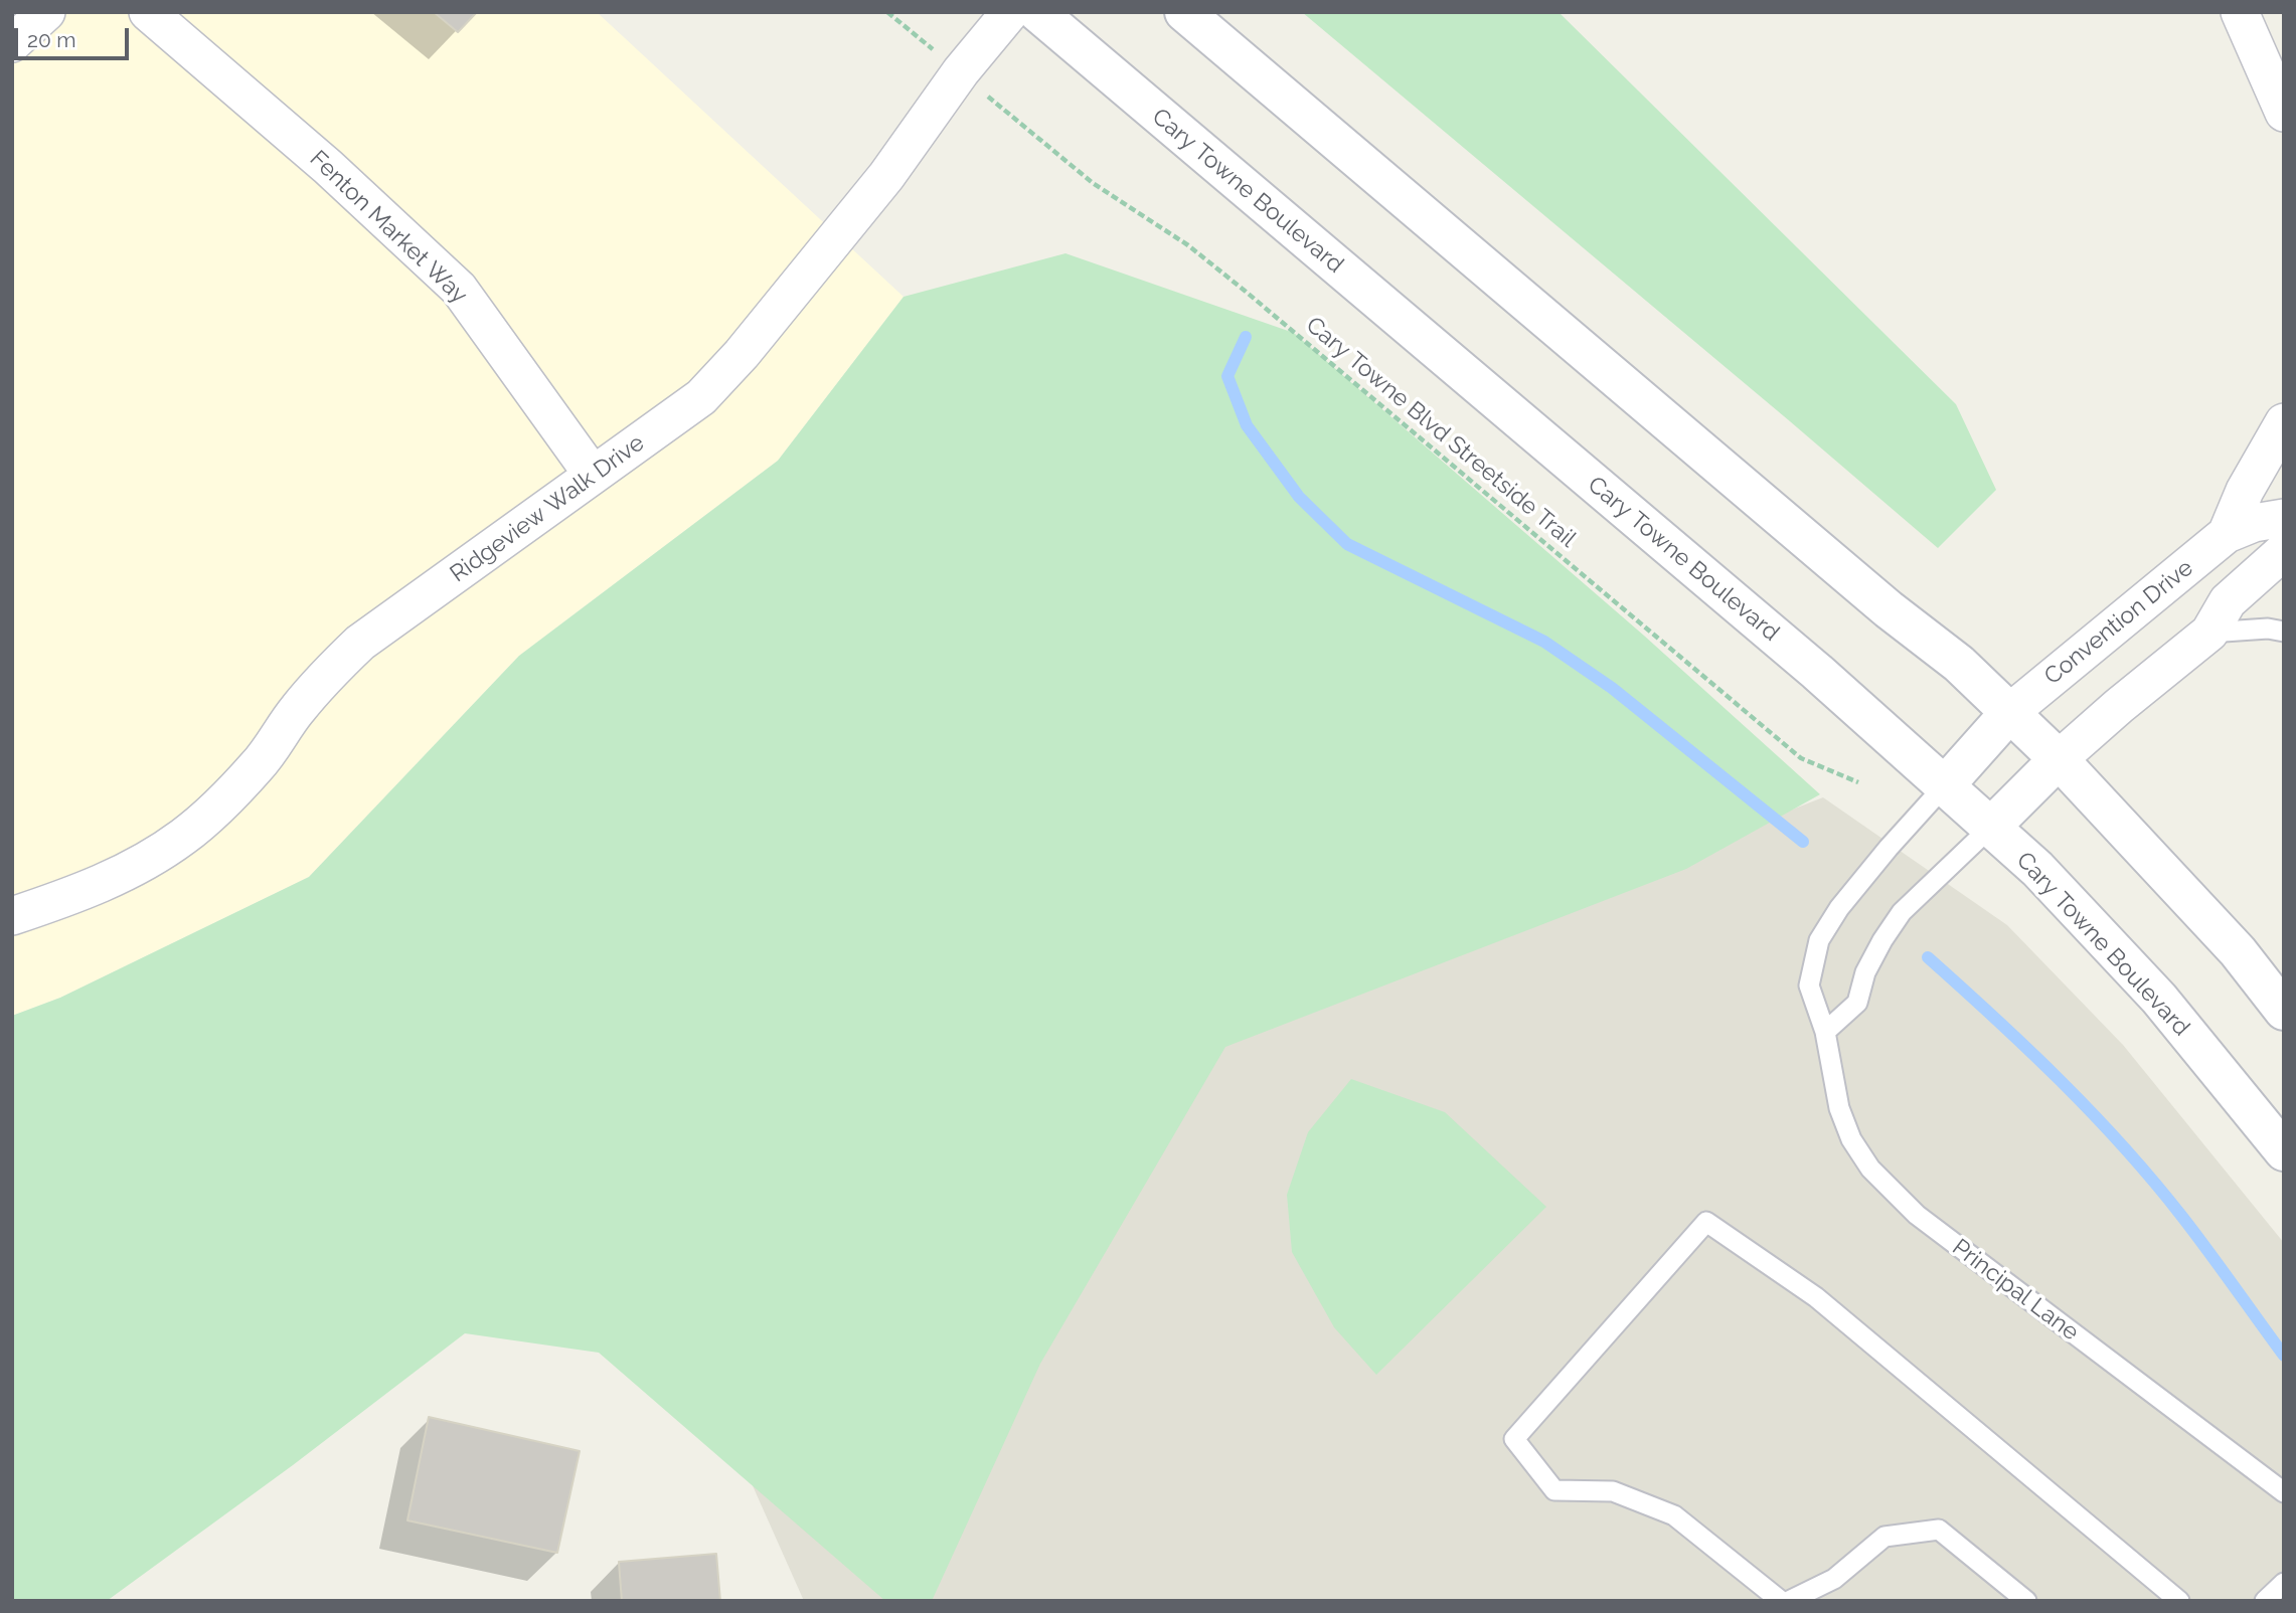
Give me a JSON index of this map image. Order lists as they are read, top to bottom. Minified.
{"streets":{"main road":["Cary Towne Boulevard"],"street":["Fenton Market Way","Ridgeview Walk Drive","Convention Drive"],"lane":["Principal Lane"],"path":["Cary Towne Blvd Streetside Trail"]},"crossings":[["Cary Towne Boulevard","Principal Lane"],["Fenton Market Way","Ridgeview Walk Drive"]],"scale_bar":"20 m"}
